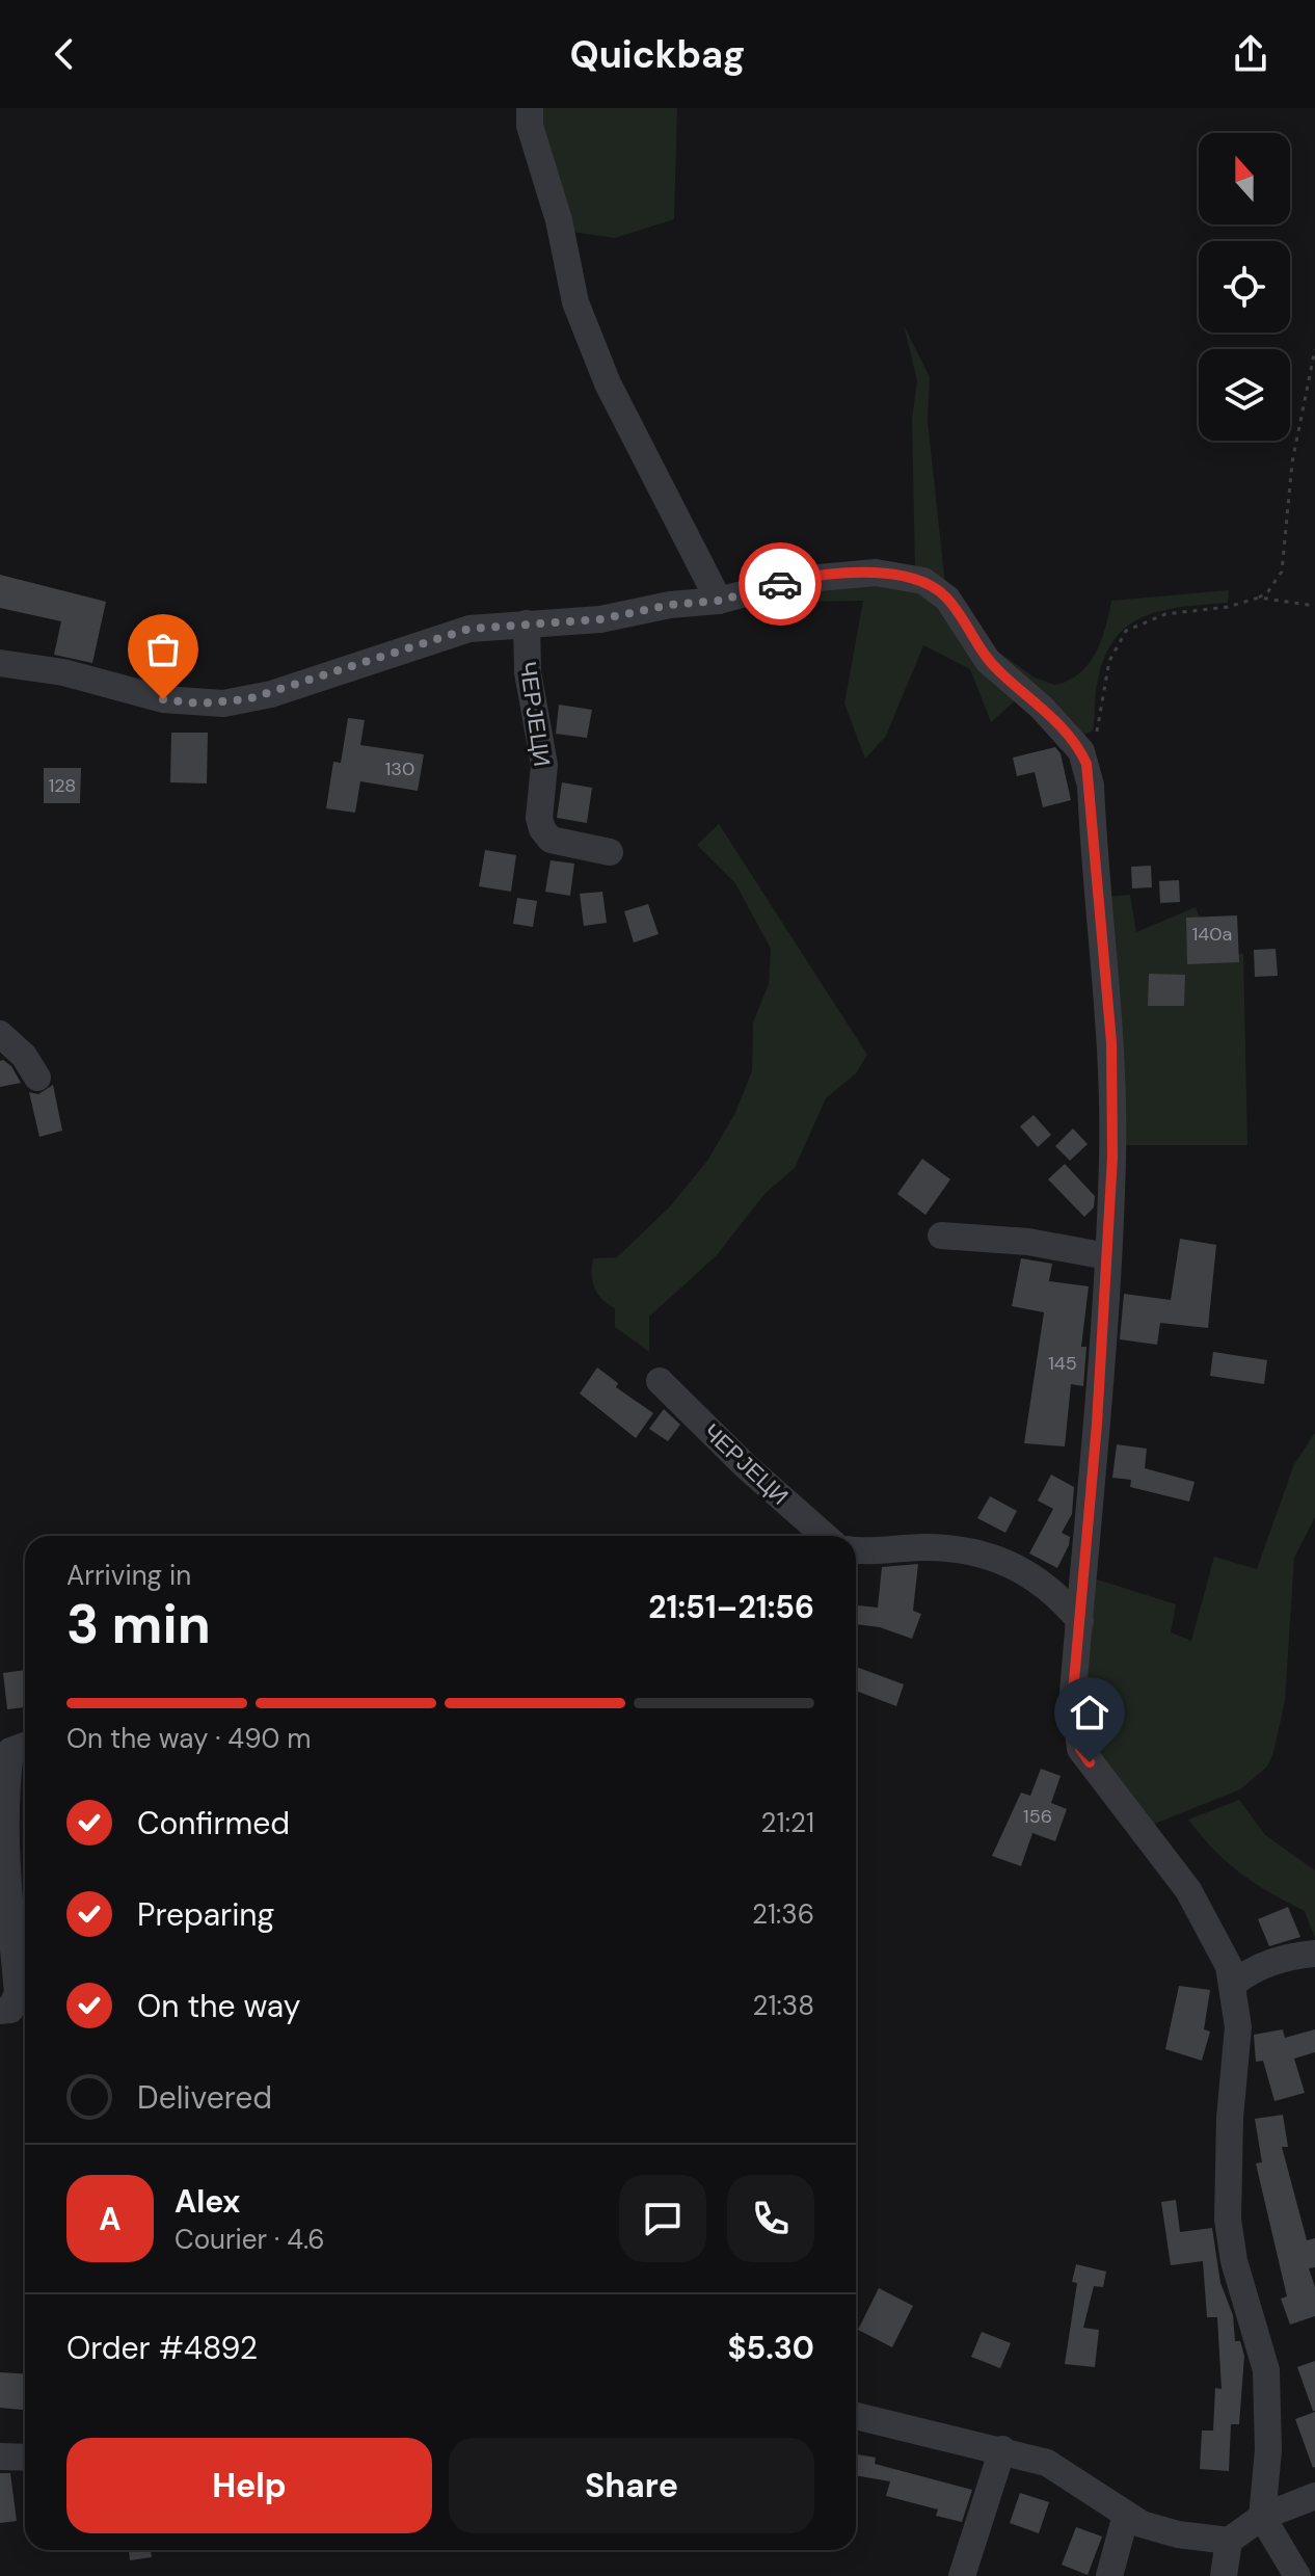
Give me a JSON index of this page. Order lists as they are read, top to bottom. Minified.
{"streets":{"street":["ЧЕРЈЕЦИ"]},"house_numbers":["130","128","140a","145","156"],"north":"top","page":{"header":"Quickbag","heading":["3 min","Arriving in","21:51–21:56"],"panel":["Alex","Courier · 4.6","Order #4892","$5.30"],"bar":"On the way · 490 m","list":[["Confirmed","21:21"],["Preparing","21:36"],["On the way","21:38"],"Delivered"],"round":"A","buttons":["Help","Share"]}}
